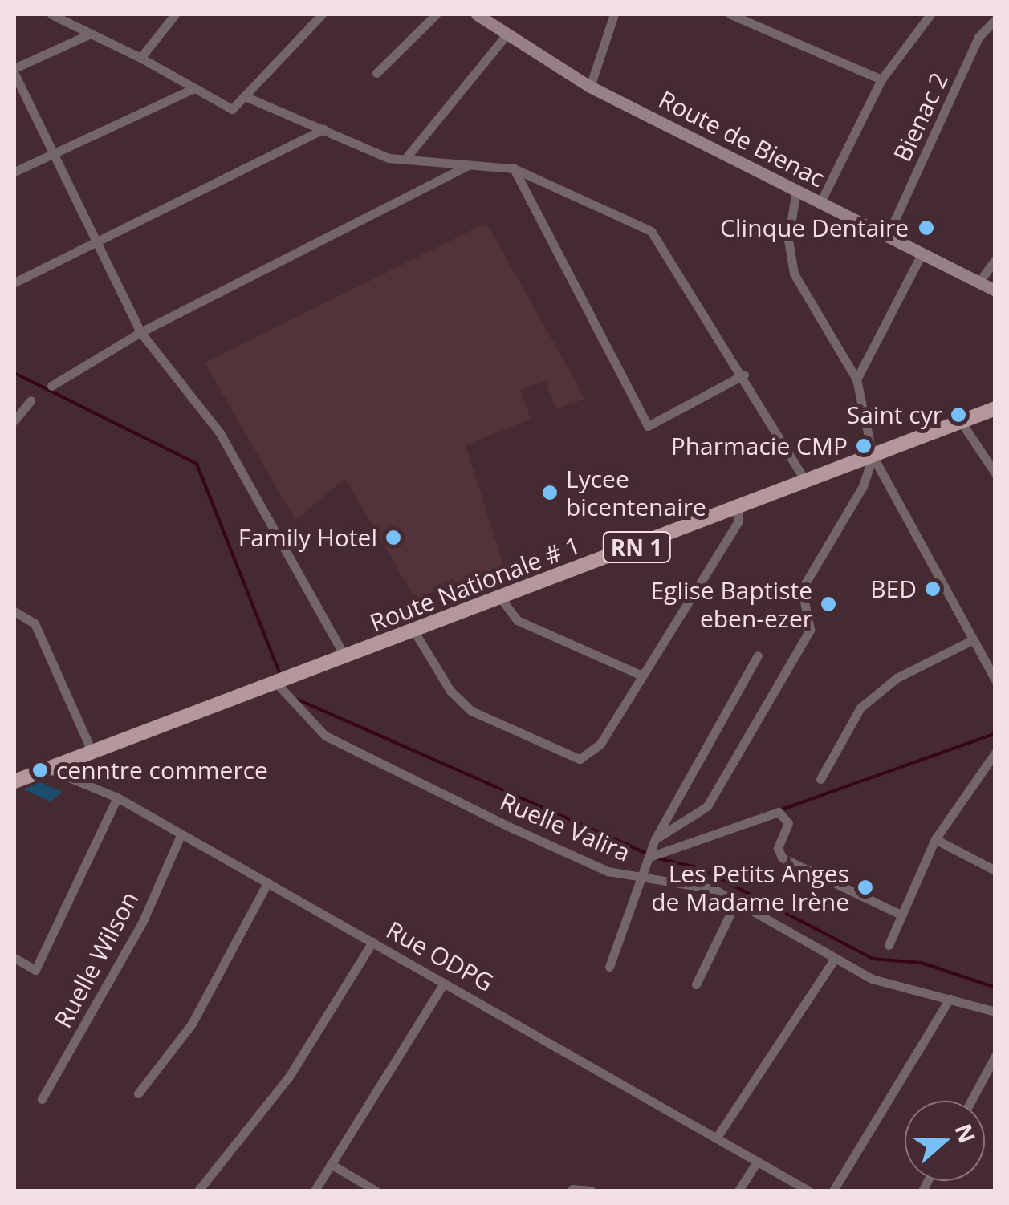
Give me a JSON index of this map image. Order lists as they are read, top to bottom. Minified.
{"streets":{"main road":["Route de Bienac","RN 1","Route Nationale # 1"],"street":["Bienac 2","Ruelle Valira","Rue ODPG","Ruelle Wilson"]},"crossings":[["Bienac 2","Route de Bienac"],["Route Nationale # 1","Ruelle Valira"],["Route Nationale # 1","Rue ODPG"],["Rue ODPG","Ruelle Wilson"]],"places":["Clinque Dentaire","Saint cyr","Pharmacie CMP","Lycee bicentenaire","Family Hotel","BED","Eglise Baptiste eben-ezer","cenntre commerce","Les Petits Anges de Madame Irène"],"north":"right"}
